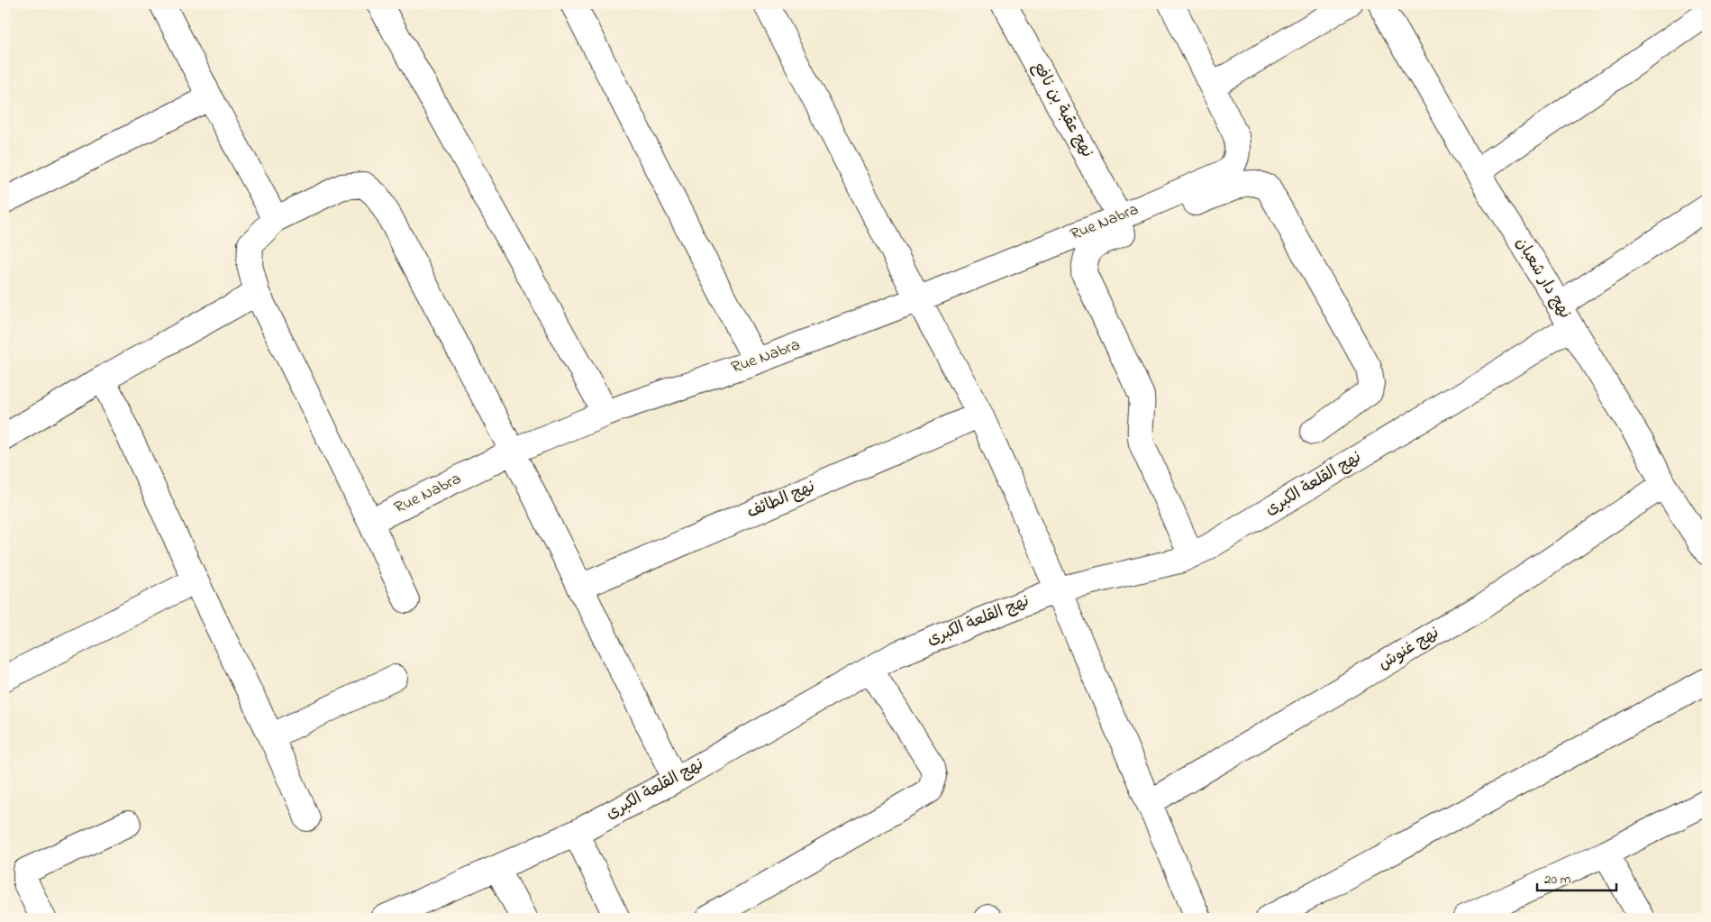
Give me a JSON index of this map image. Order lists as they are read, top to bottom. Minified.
{"streets":{"street":["نهج عقبة بن نافع","Rue Nabra","نهج دار شعبان","نهج القلعة الكبرى","نهج الطائف","نهج غنوش"]},"crossings":[["نهج عقبة بن نافع","Rue Nabra"],["نهج دار شعبان","نهج القلعة الكبرى"],["نهج دار شعبان","نهج غنوش"]],"scale_bar":"20 m"}
